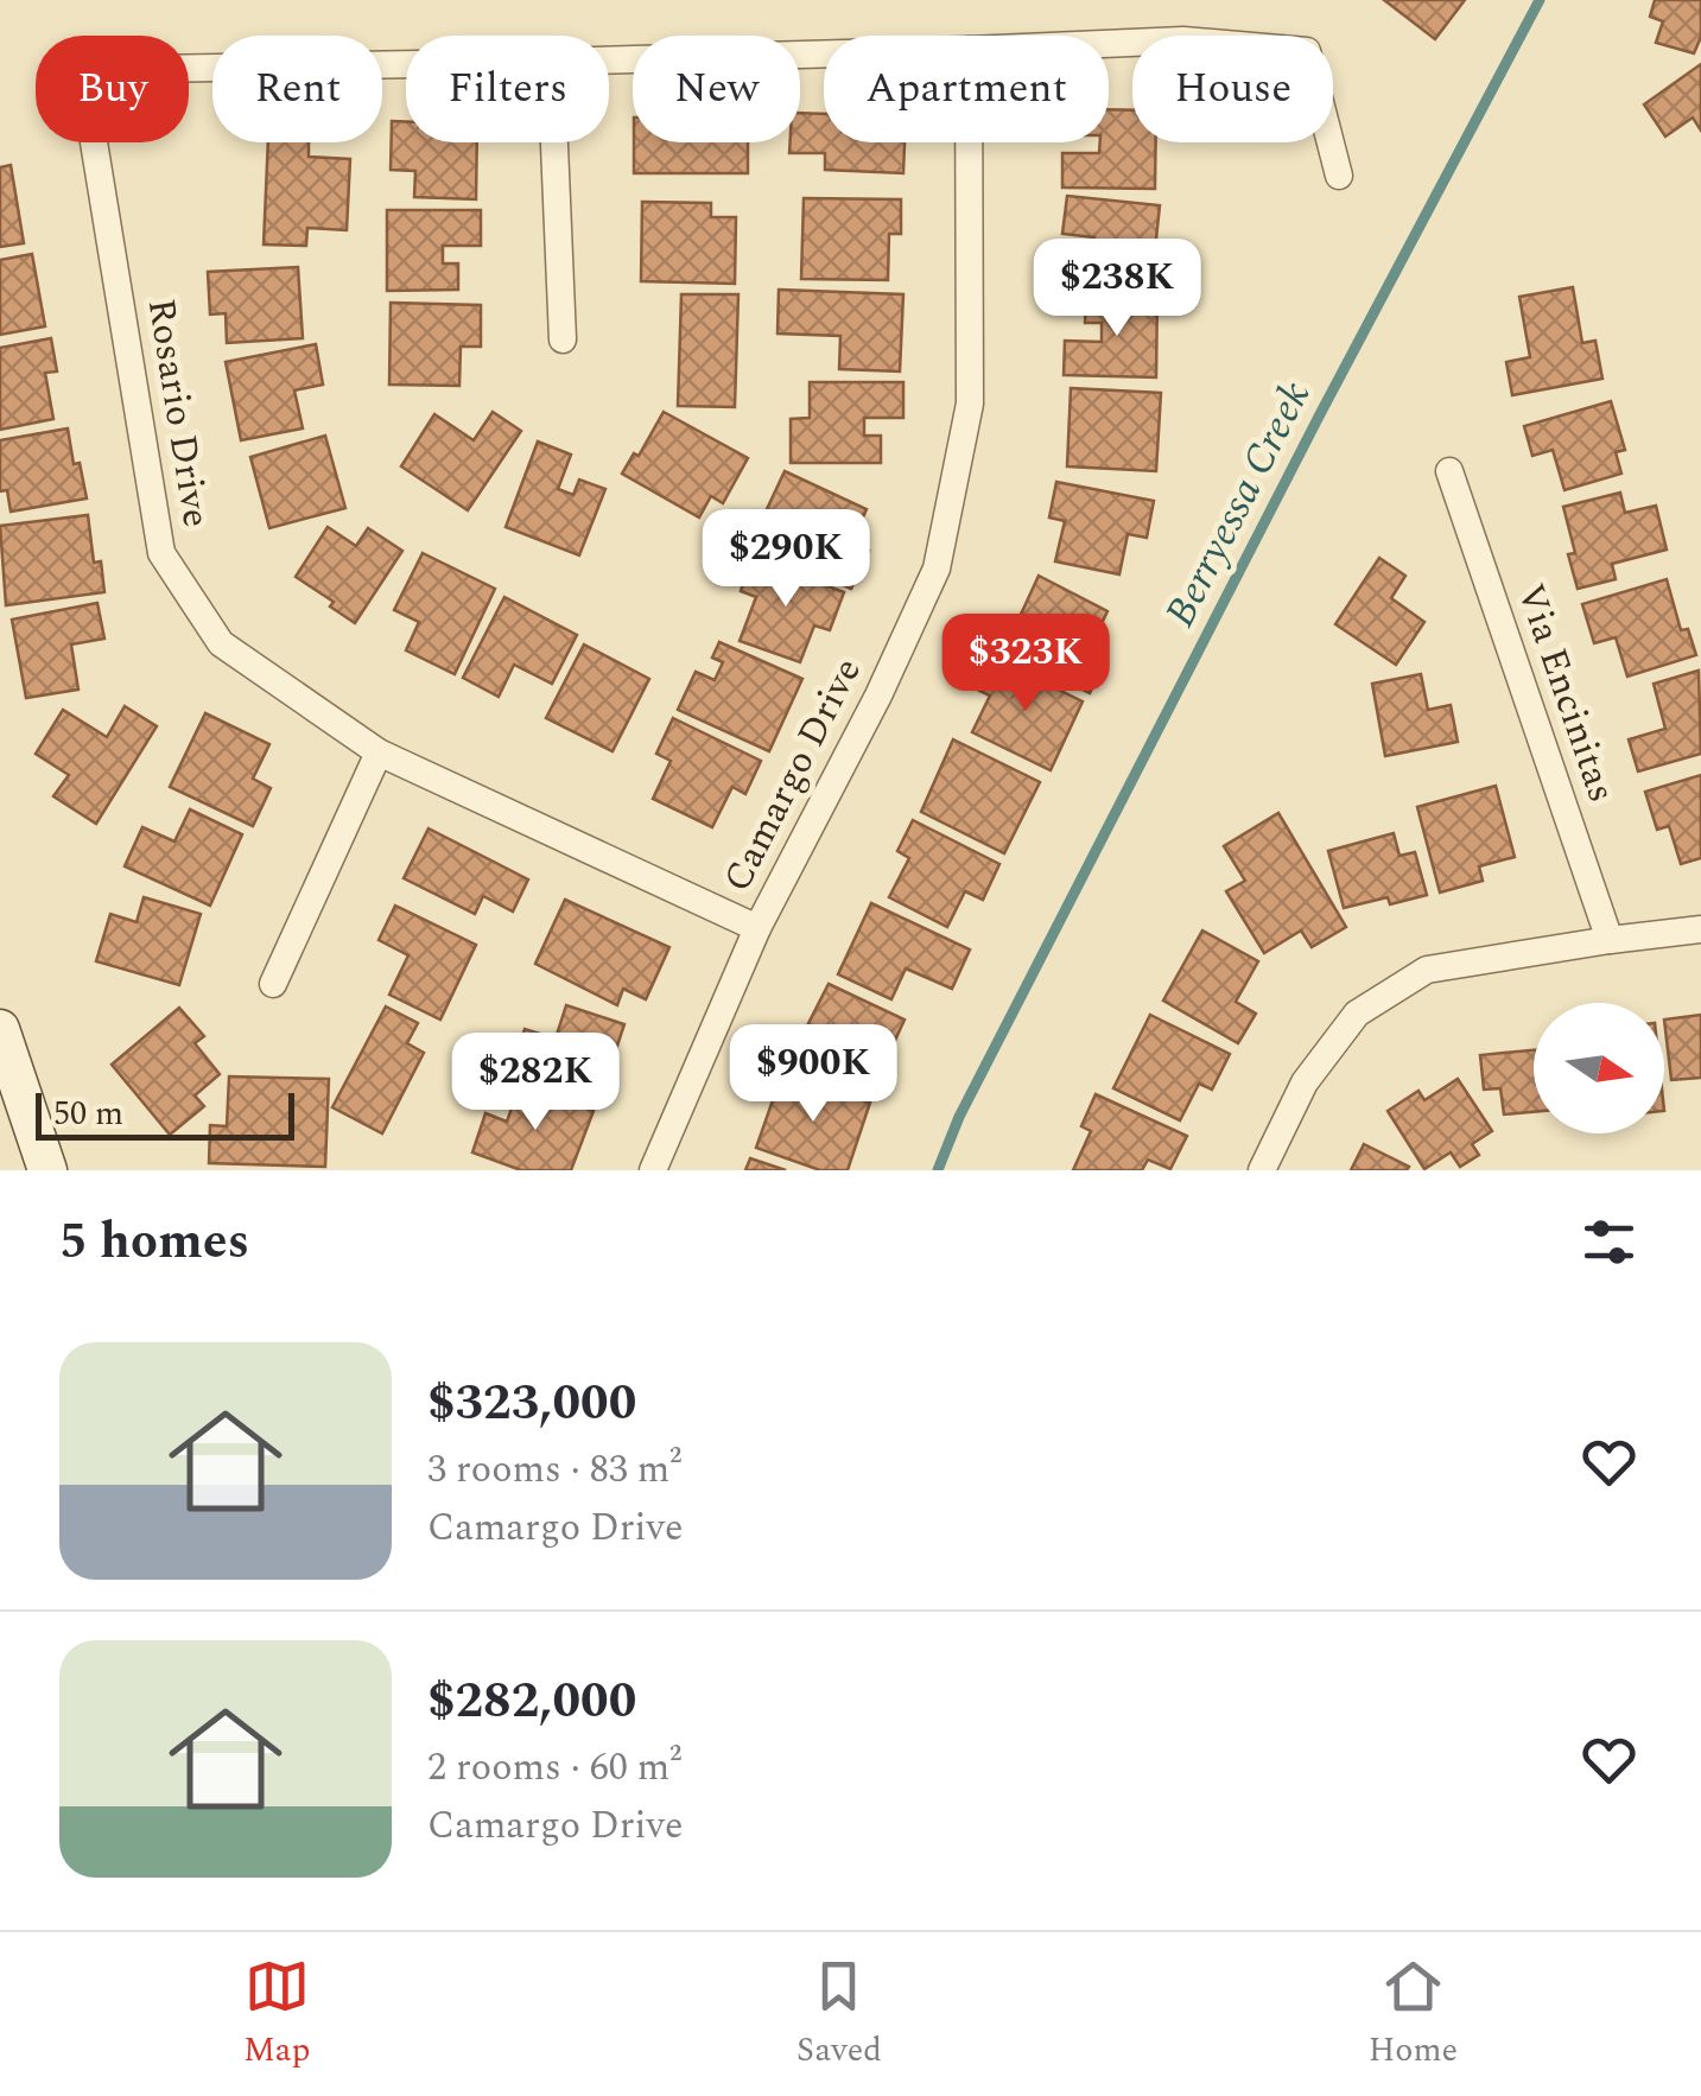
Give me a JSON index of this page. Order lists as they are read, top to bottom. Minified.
{"streets":{"street":["Rosario Drive","Via Encinitas","Camargo Drive"]},"crossings":[["Rosario Drive","Camargo Drive"]],"water":["Berryessa Creek"],"scale_bar":"50 m","north":"right","page":{"chip":["Buy","Rent","Filters","New","Apartment","House"],"price":["$238K","$290K","$323K","$900K","$282K"],"scale":"50 m","heading":"5 homes","list":[{"name":"$323,000","note":"3 rooms · 83 m² · Camargo Drive"},{"name":"$282,000","note":"2 rooms · 60 m² · Camargo Drive"}],"tabs":["Map","Saved","Home"]}}
